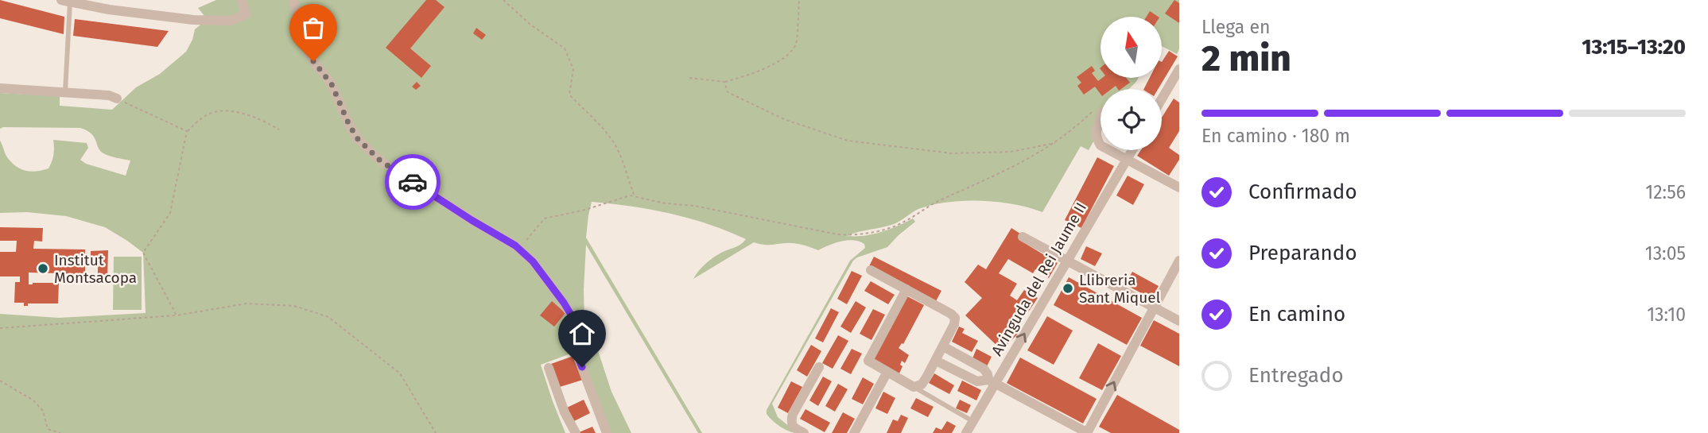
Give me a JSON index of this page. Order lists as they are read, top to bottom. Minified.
{"streets":{"street":["Avinguda del Rei Jaume II"]},"one_way":["Avinguda del Rei Jaume II"],"places":["Institut Montsacopa","Llibreria Sant Miquel"],"north":"top","page":{"heading":["2 min","Llega en","13:15–13:20"],"bar":"En camino · 180 m","list":[["Confirmado","12:56"],["Preparando","13:05"],["En camino","13:10"],"Entregado"]}}
